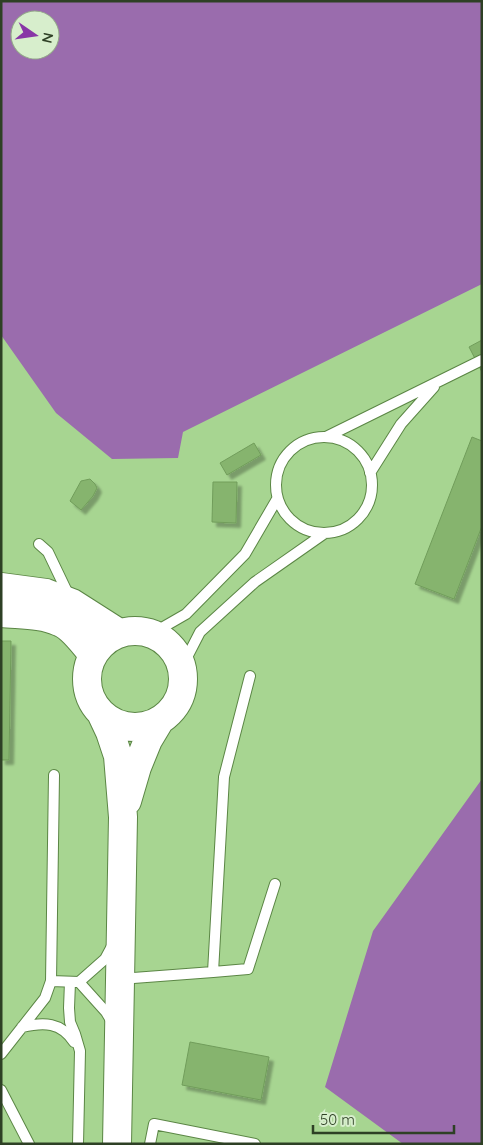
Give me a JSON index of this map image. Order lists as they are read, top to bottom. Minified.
{"scale_bar":"50 m","north":"right"}
